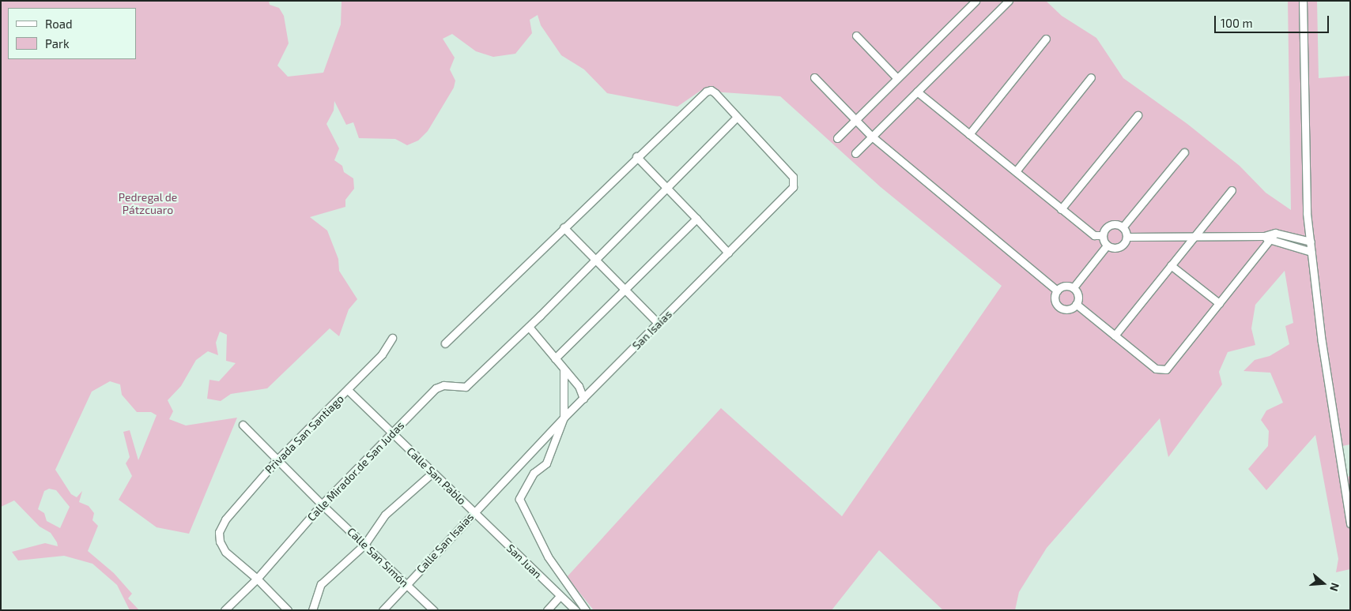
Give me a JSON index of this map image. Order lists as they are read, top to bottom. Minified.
{"streets":{"street":["San Isaías","Privada San Santiago","Calle Mirador de San Judas","Calle San Pablo","Calle San Isaias","Calle San Simón","San Juan"]},"crossings":[["San Isaías","Calle San Isaias"],["Privada San Santiago","Calle Mirador de San Judas"],["Privada San Santiago","Calle San Pablo"],["Privada San Santiago","Calle San Simón"],["Calle Mirador de San Judas","Calle San Pablo"],["Calle Mirador de San Judas","Calle San Simón"],["Calle San Pablo","Calle San Isaias"],["Calle San Pablo","San Juan"],["Calle San Isaias","Calle San Simón"],["Calle San Isaias","San Juan"]],"parks":["Pedregal de Pátzcuaro"],"legend":["Road","Park"],"scale_bar":"100 m","north":"right"}
